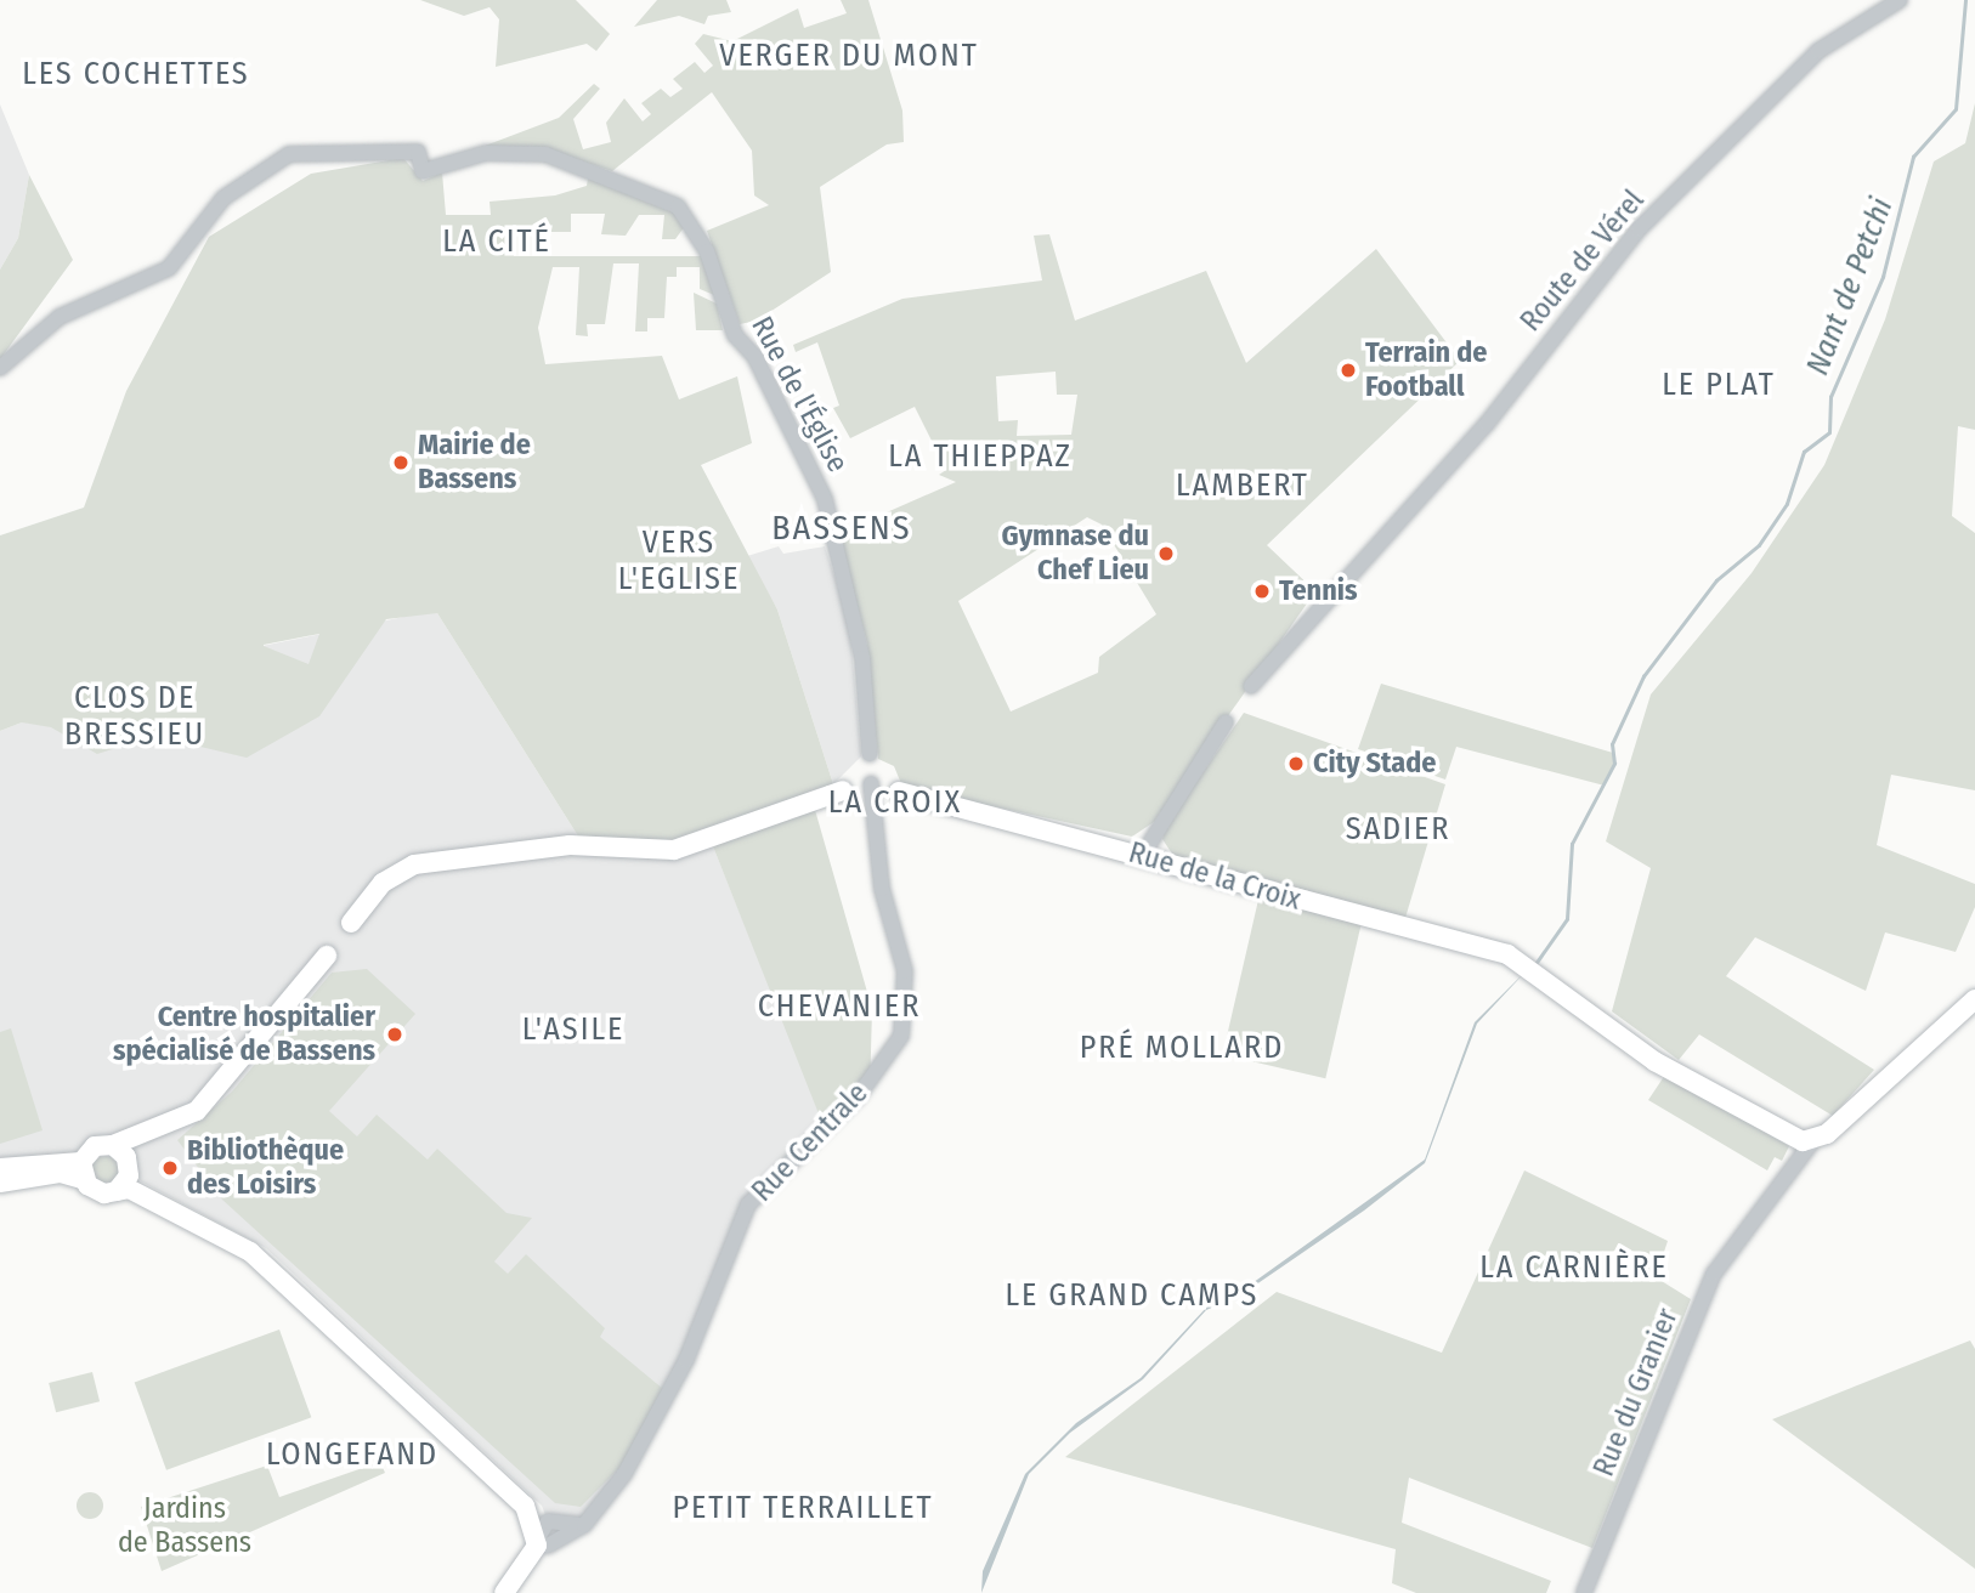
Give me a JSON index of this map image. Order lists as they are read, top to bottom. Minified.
{"streets":{"main road":["Rue de la Croix"],"street":["Route de Vérel","Rue de l'Église","Rue Centrale","Rue du Granier"]},"crossings":[["Rue de la Croix","Rue du Granier"]],"districts":["VERGER DU MONT","LES COCHETTES","LA CITÉ","LE PLAT","LA THIEPPAZ","LAMBERT","BASSENS","VERS L'EGLISE","CLOS DE BRESSIEU","LA CROIX","SADIER","CHEVANIER","L'ASILE","PRÉ MOLLARD","LA CARNIÈRE","LE GRAND CAMPS","LONGEFAND","PETIT TERRAILLET"],"water":["Nant de Petchi"],"parks":["Jardins de Bassens"],"places":["Terrain de Football","Mairie de Bassens","Gymnase du Chef Lieu","Tennis","City Stade","Centre hospitalier spécialisé de Bassens","Bibliothèque des Loisirs"]}
